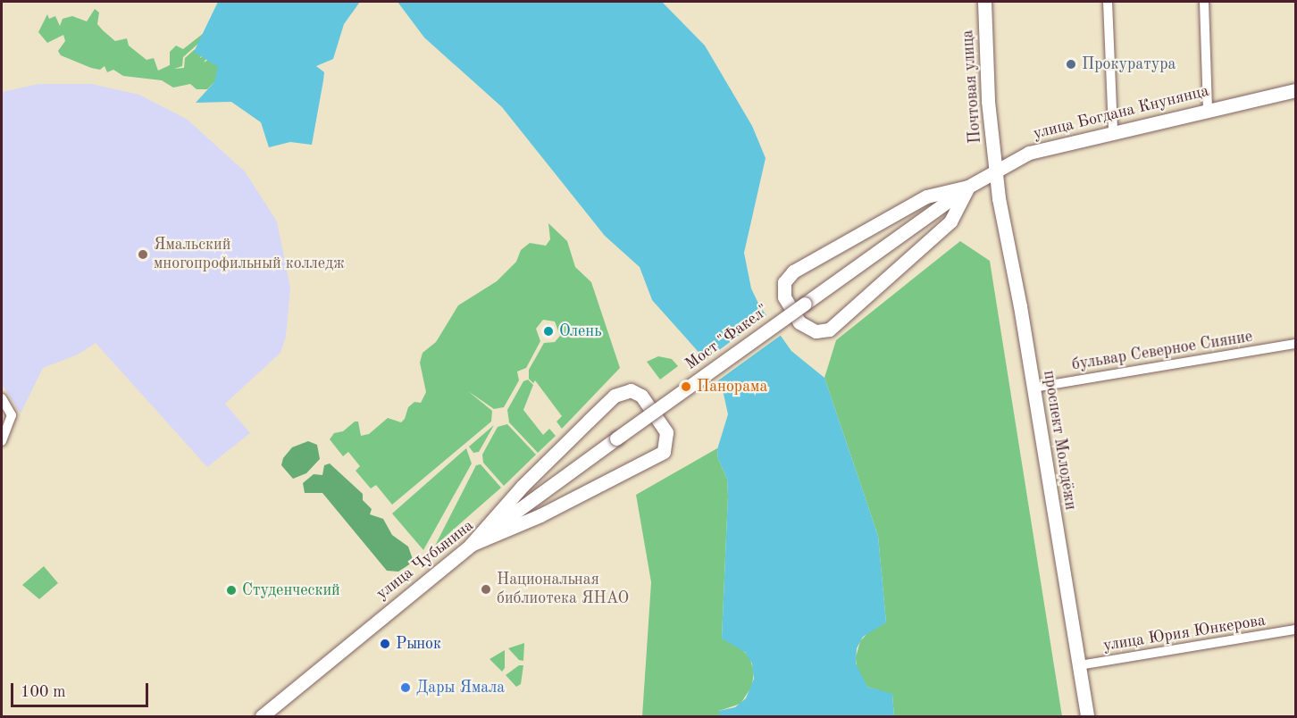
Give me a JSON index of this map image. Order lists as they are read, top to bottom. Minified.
{"streets":{"street":["Почтовая улица","улица Богдана Кнунянца","Мост \"Факел\"","бульвар Северное Сияние","проспект Молодёжи","улица Чубынина","улица Юрия Юнкерова"]},"crossings":[["Почтовая улица","улица Богдана Кнунянца"],["Почтовая улица","проспект Молодёжи"],["улица Богдана Кнунянца","Мост \"Факел\""],["улица Богдана Кнунянца","проспект Молодёжи"],["Мост \"Факел\"","улица Чубынина"],["бульвар Северное Сияние","проспект Молодёжи"],["проспект Молодёжи","улица Юрия Юнкерова"]],"places":["Прокуратура","Ямальский многопрофильный колледж","Олень","Панорама","Национальная библиотека ЯНАО","Студенческий","Рынок","Дары Ямала"],"scale_bar":"100 m"}
